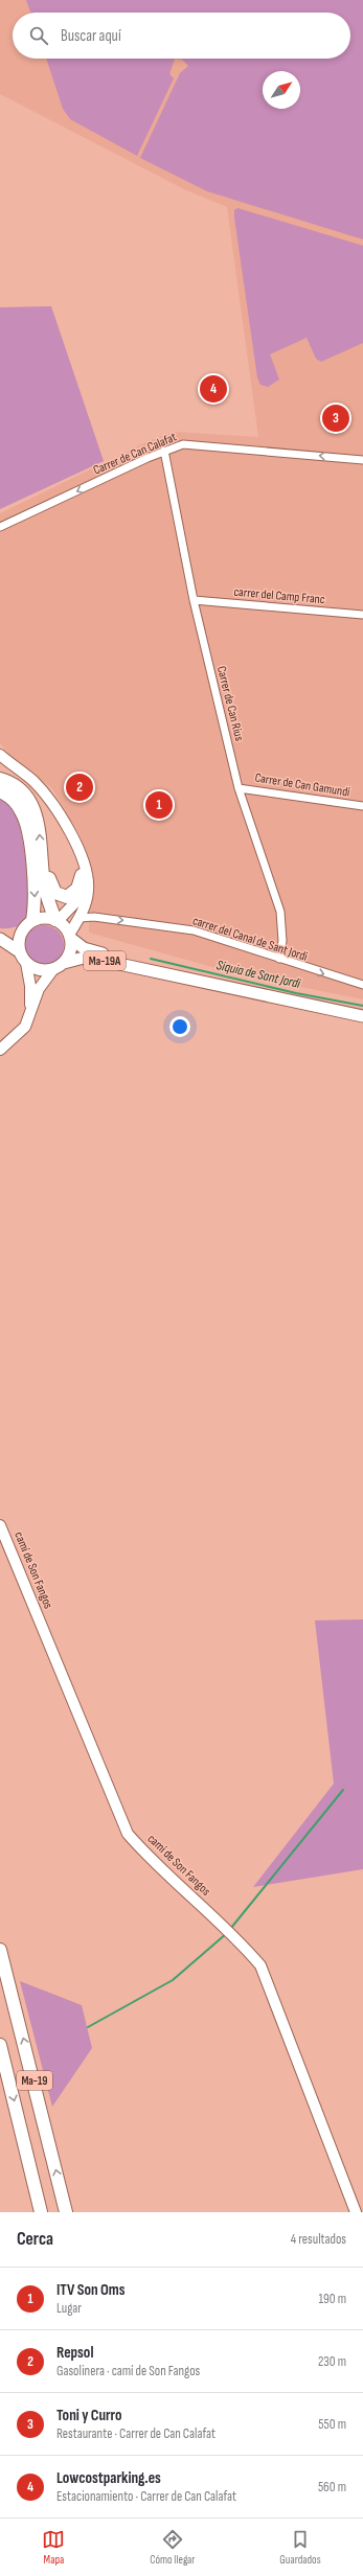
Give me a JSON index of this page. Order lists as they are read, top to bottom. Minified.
{"streets":{"highway":["Ma-19"],"main road":["Ma-19A"],"street":["Carrer de Can Calafat","carrer del Camp Franc","Carrer de Can Rius","Carrer de Can Gamundí","carrer del Canal de Sant Jordi","camí de Son Fangos"]},"crossings":[["Carrer de Can Calafat","Carrer de Can Rius"],["carrer del Camp Franc","Carrer de Can Rius"],["Carrer de Can Rius","Carrer de Can Gamundí"],["Carrer de Can Rius","carrer del Canal de Sant Jordi"]],"one_way":["Carrer de Can Calafat","carrer del Canal de Sant Jordi"],"water":["Síquia de Sant Jordi"],"north":"top right","page":{"search":"Buscar aquí","pins":["4","3","2","1"],"heading":["Cerca","4 resultados"],"list":[{"mark":"1","name":"ITV Son Oms","note":"Lugar","value":"190 m"},{"mark":"2","name":"Repsol","note":"Gasolinera · camí de Son Fangos","value":"230 m"},{"mark":"3","name":"Toni y Curro","note":"Restaurante · Carrer de Can Calafat","value":"550 m"},{"mark":"4","name":"Lowcostparking.es","note":"Estacionamiento · Carrer de Can Calafat","value":"560 m"}],"nav":["Mapa","Cómo llegar","Guardados"]}}
